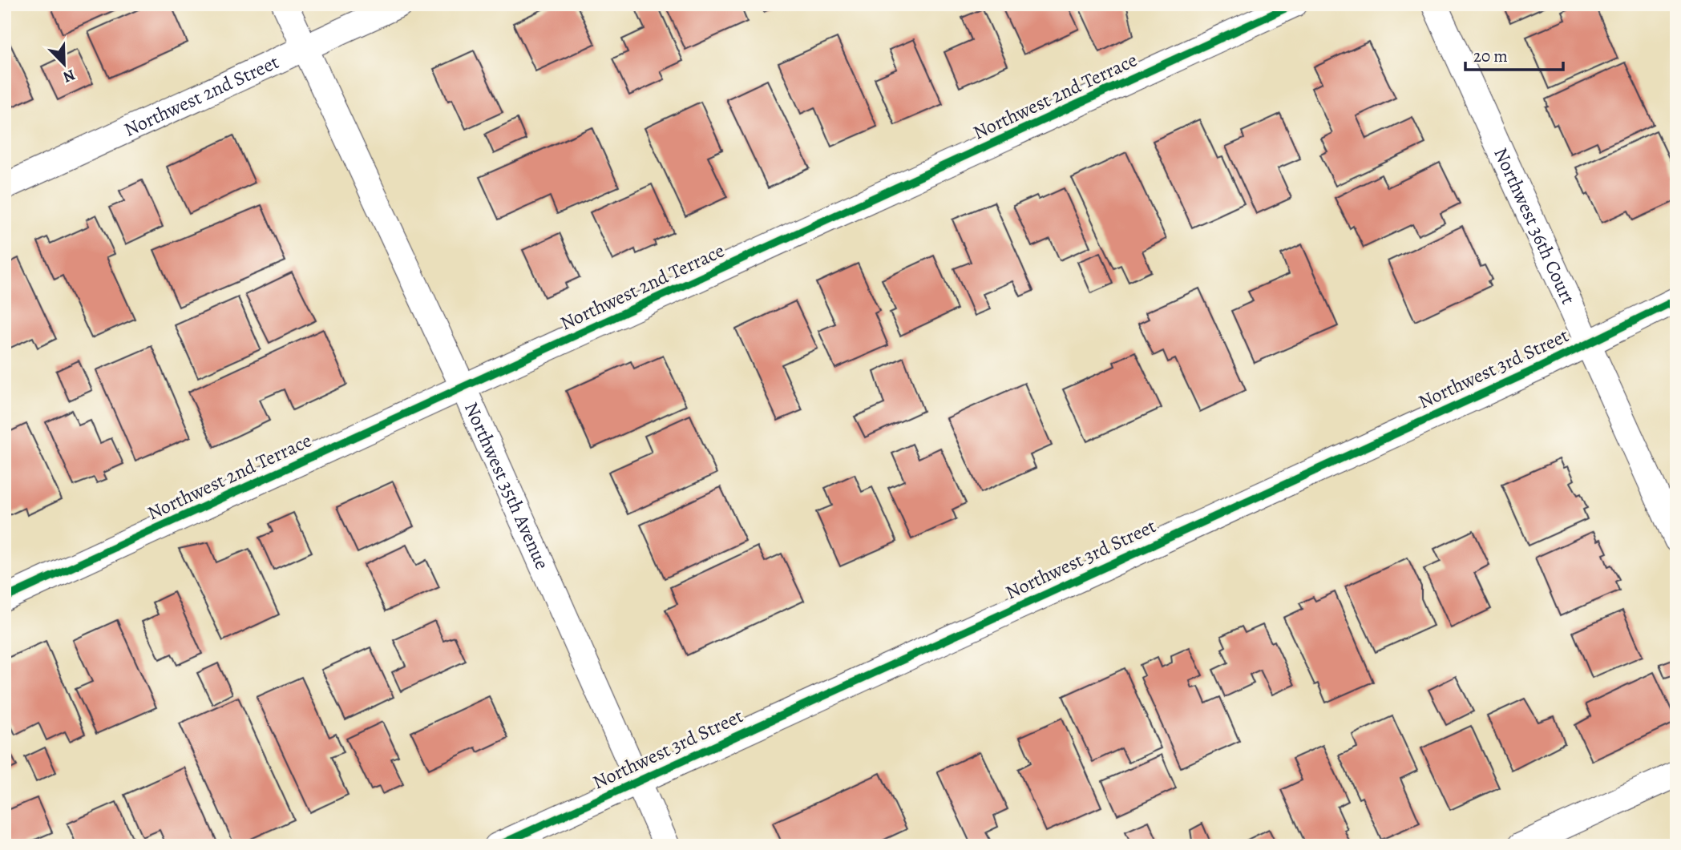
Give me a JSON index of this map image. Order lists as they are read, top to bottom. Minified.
{"streets":{"street":["Northwest 2nd Street","Northwest 2nd Terrace","Northwest 36th Court","Northwest 3rd Street","Northwest 35th Avenue"]},"crossings":[["Northwest 2nd Street","Northwest 35th Avenue"],["Northwest 2nd Terrace","Northwest 35th Avenue"],["Northwest 36th Court","Northwest 3rd Street"],["Northwest 3rd Street","Northwest 35th Avenue"]],"scale_bar":"20 m","north":"bottom right"}
